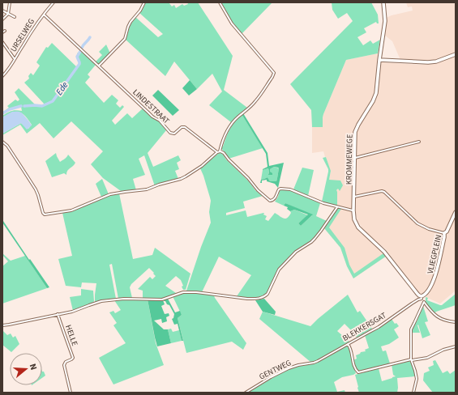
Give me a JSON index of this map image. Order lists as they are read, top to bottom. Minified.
{"streets":{"street":["URSELWEG","LINDESTRAAT","KROMMEWEGE","VLIEGPLEIN","BLEKKERSGAT","HELLE","GENTWEG"]},"crossings":[["URSELWEG","LINDESTRAAT"],["KROMMEWEGE","VLIEGPLEIN"],["KROMMEWEGE","BLEKKERSGAT"],["VLIEGPLEIN","BLEKKERSGAT"],["BLEKKERSGAT","GENTWEG"]],"water":["Ede"],"north":"right"}
